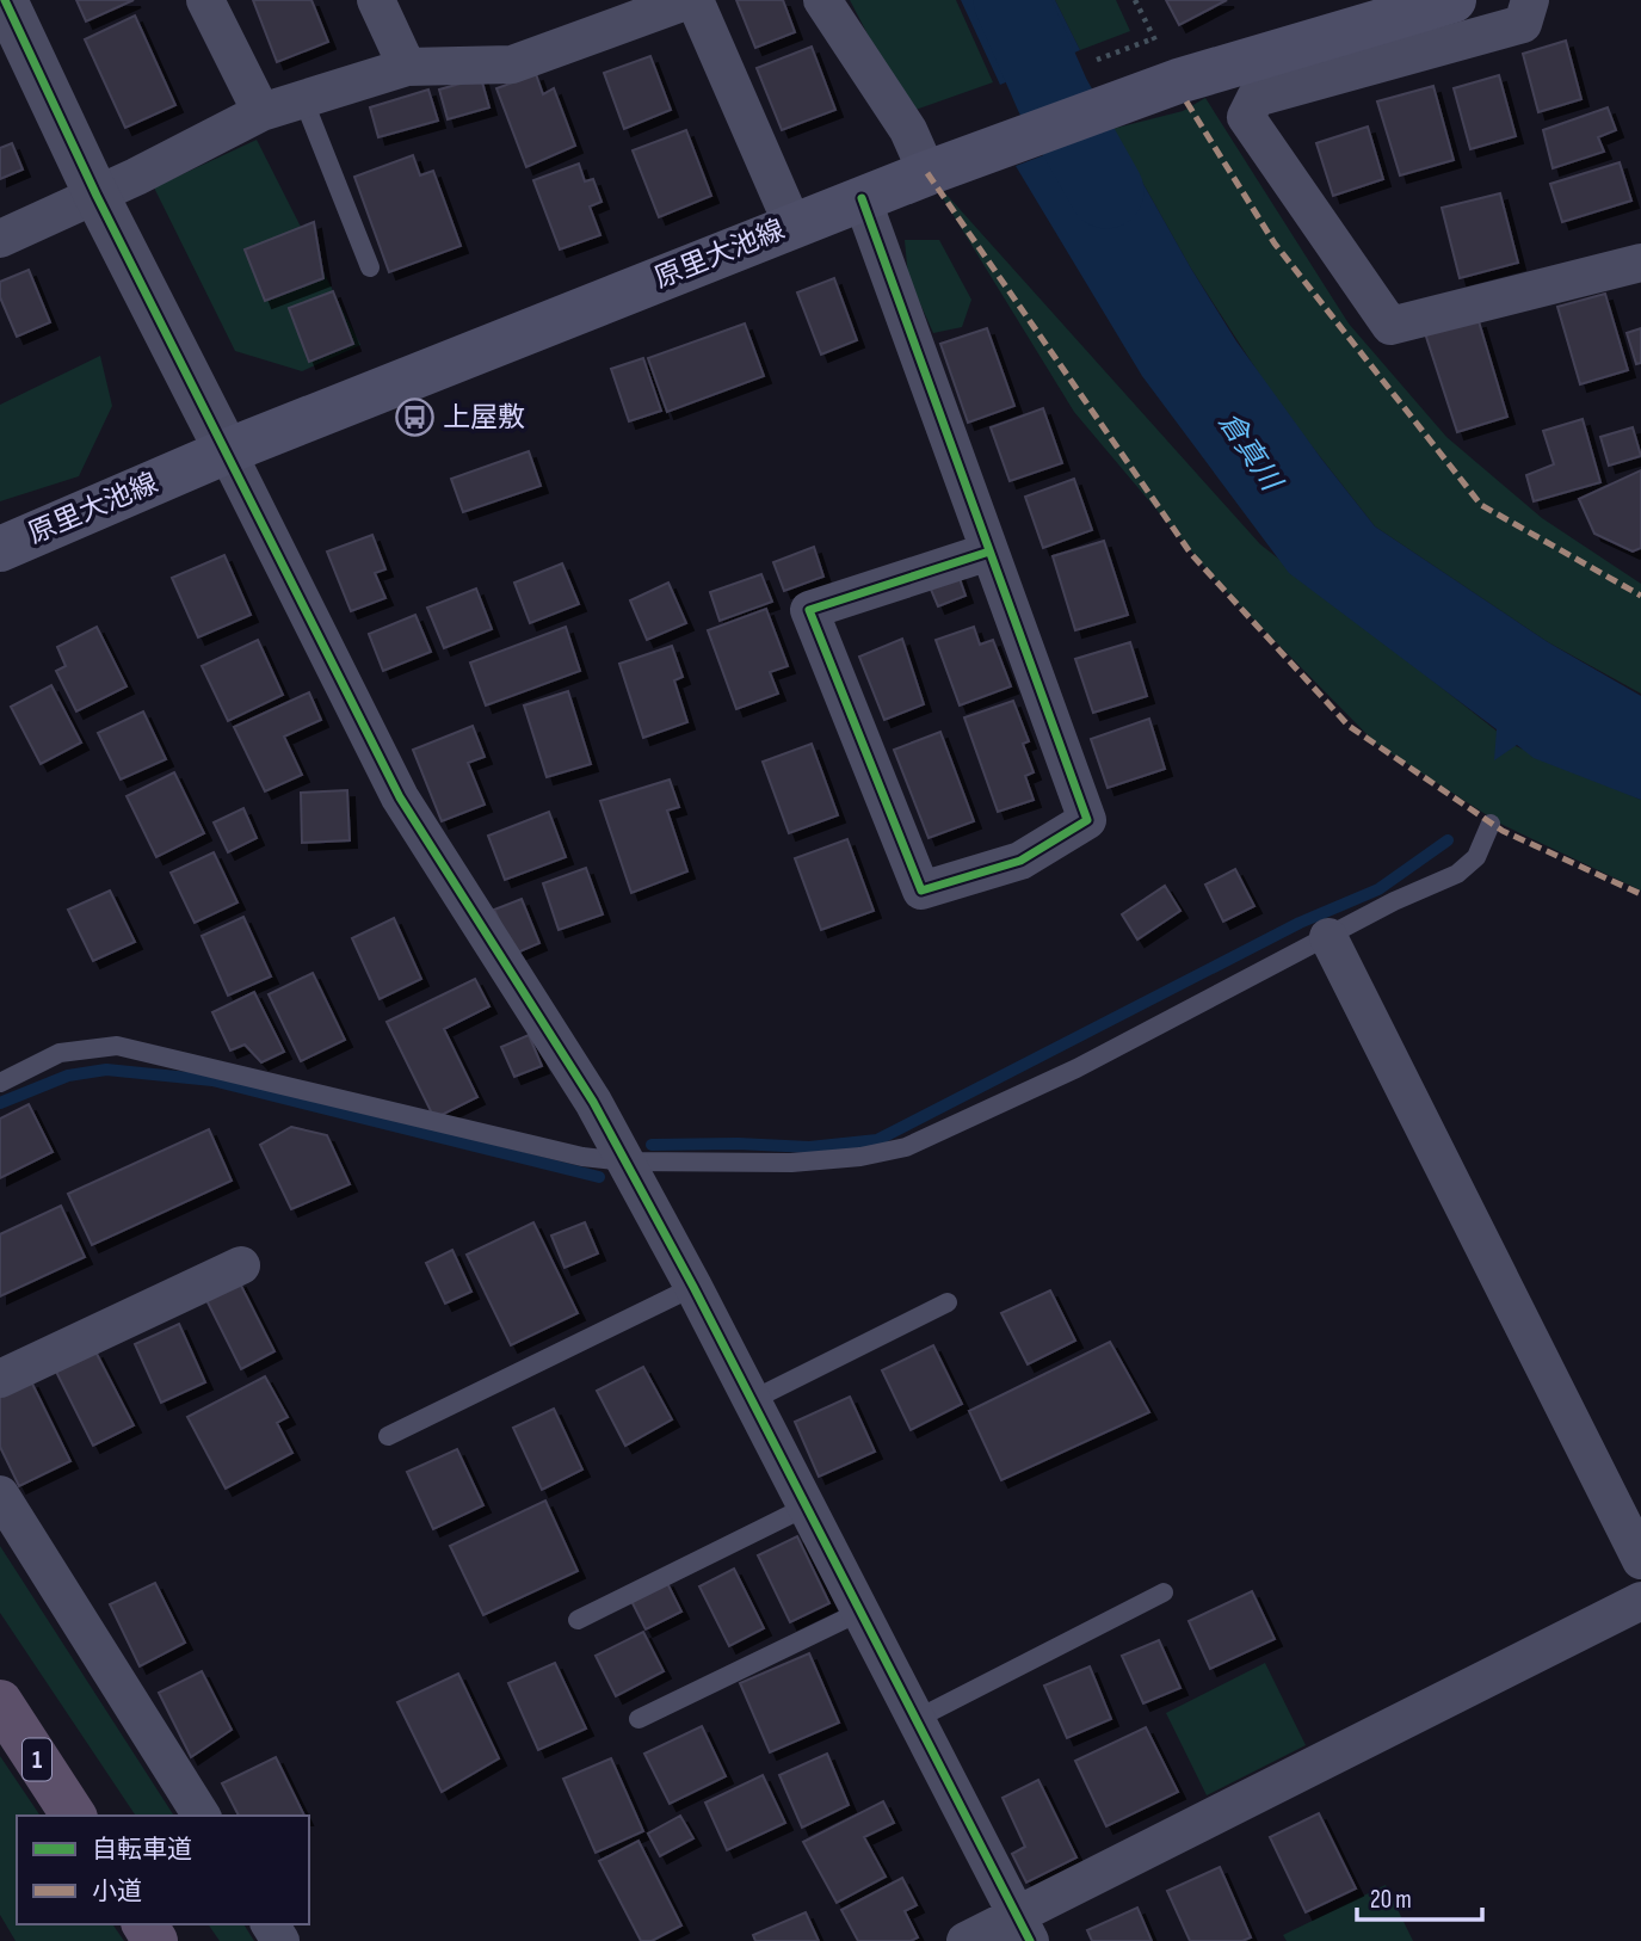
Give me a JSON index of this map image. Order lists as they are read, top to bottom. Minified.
{"streets":{"highway":["1"],"main road":["原里大池線"]},"water":["倉真川"],"places":{"bus stop":["上屋敷"]},"legend":["自転車道","小道"],"scale_bar":"20 m"}
